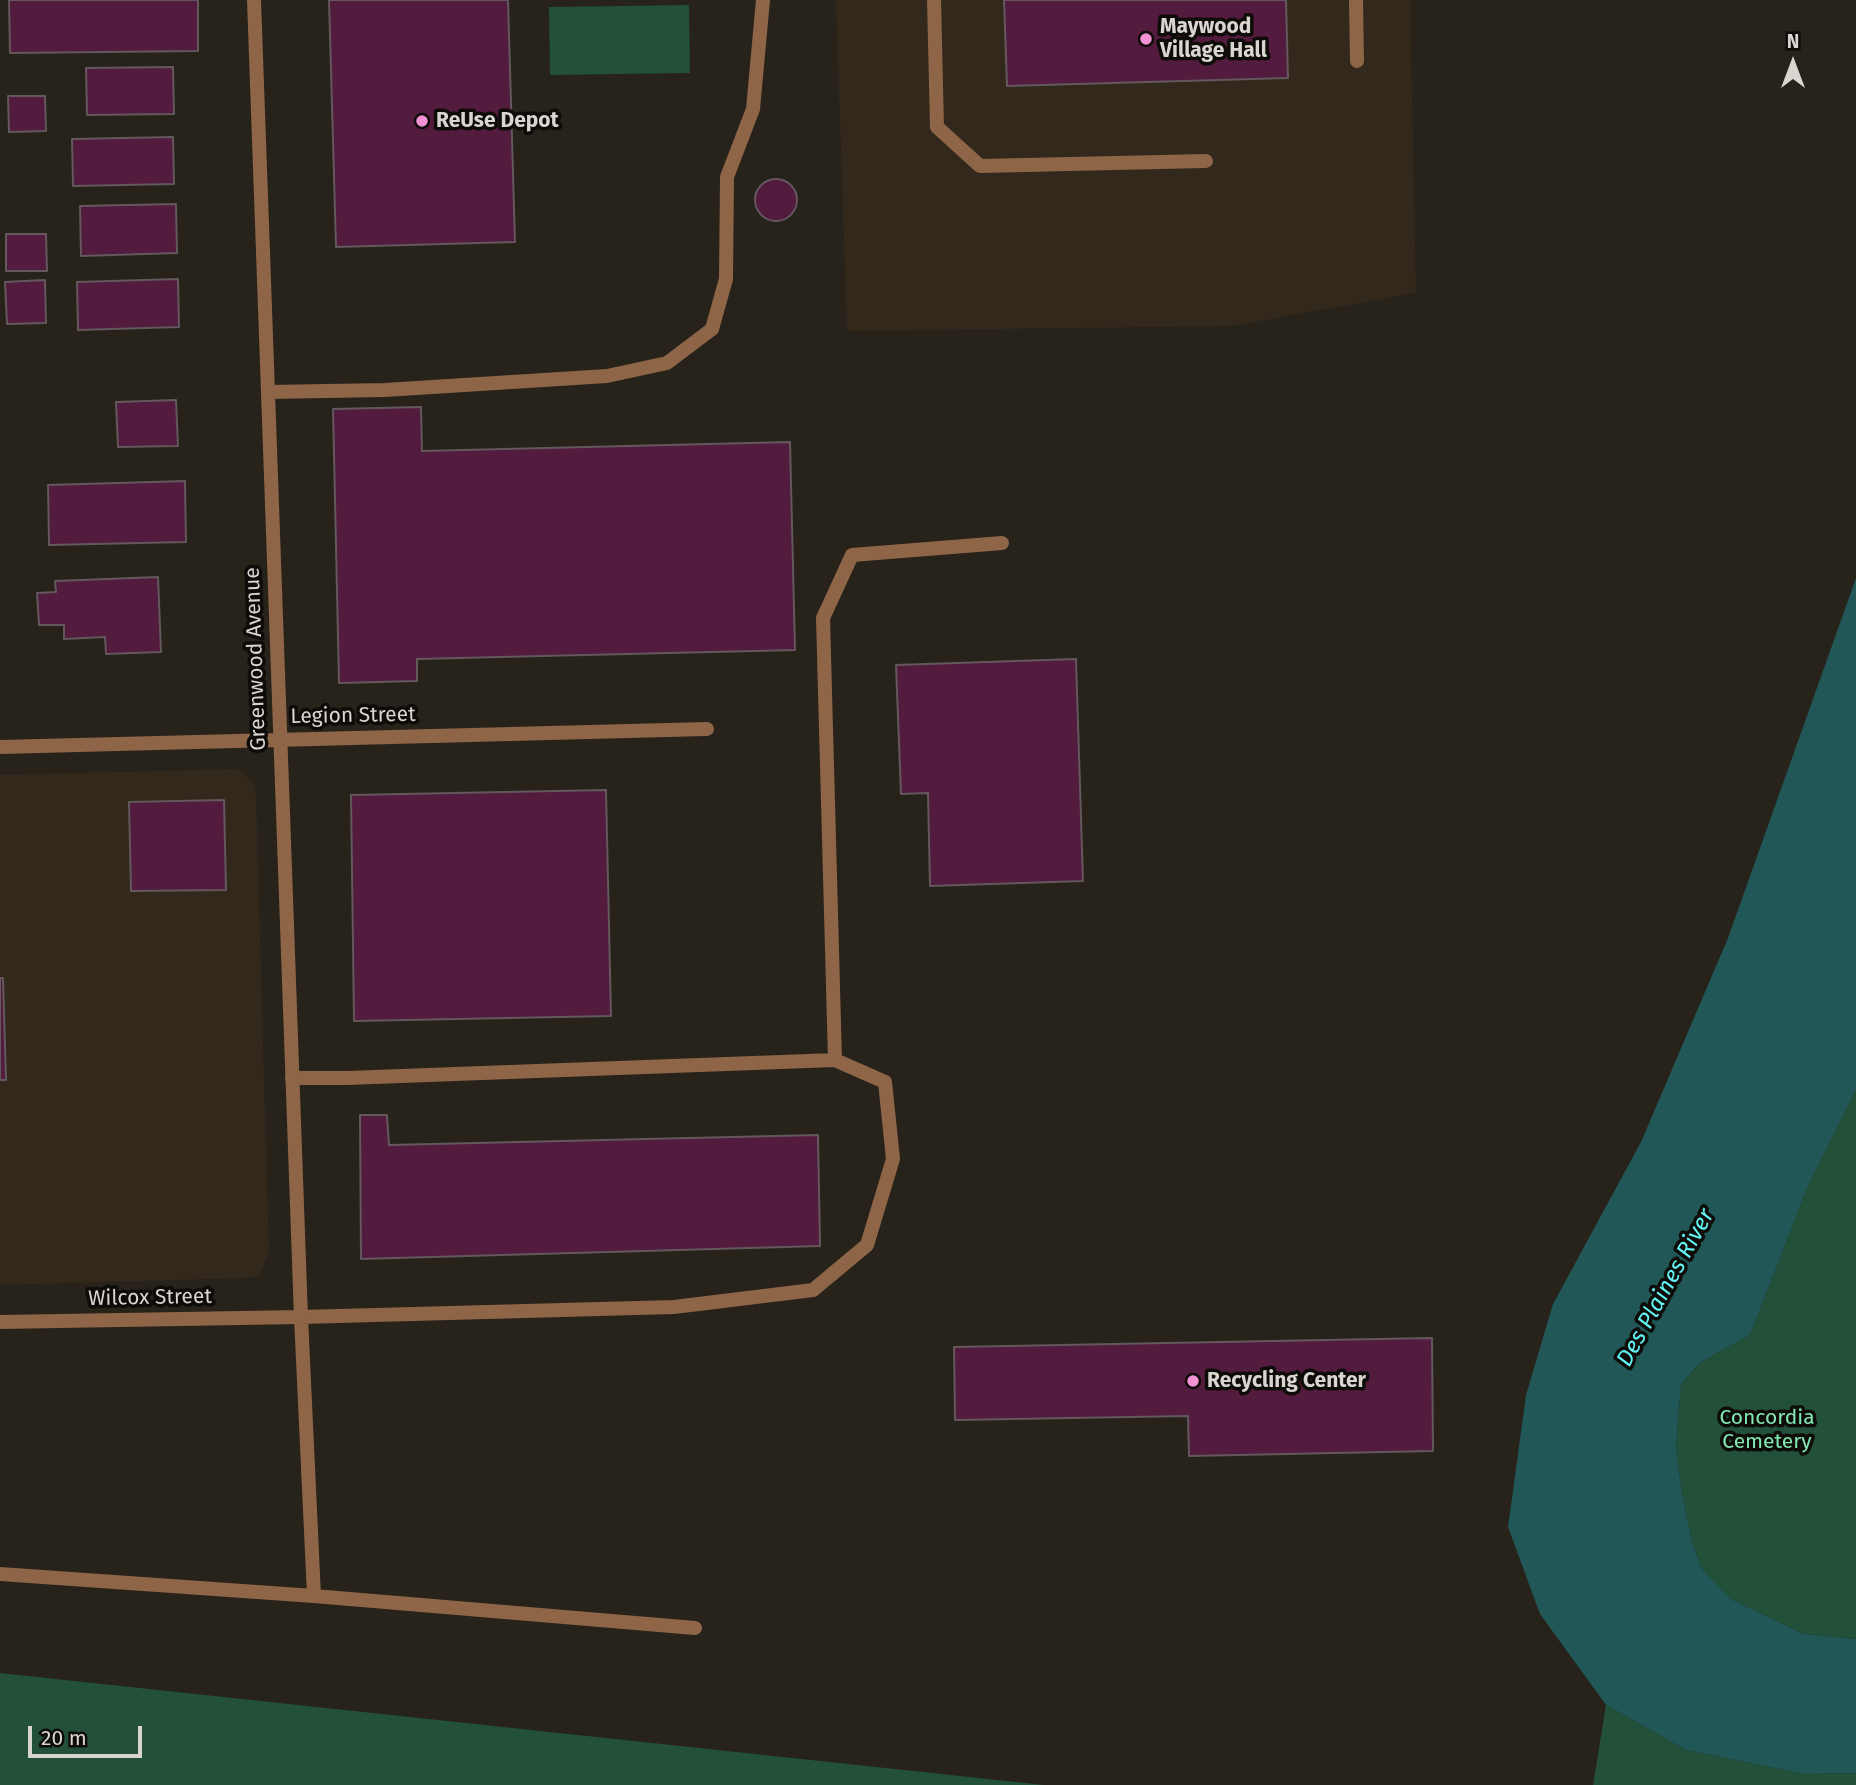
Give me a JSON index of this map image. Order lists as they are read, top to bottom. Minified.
{"streets":{"street":["Greenwood Avenue","Legion Street","Wilcox Street"]},"crossings":[["Greenwood Avenue","Legion Street"],["Greenwood Avenue","Wilcox Street"]],"water":["Des Plaines River"],"parks":["Concordia Cemetery"],"places":["Maywood Village Hall","ReUse Depot","Recycling Center"],"scale_bar":"20 m","north":"top"}
